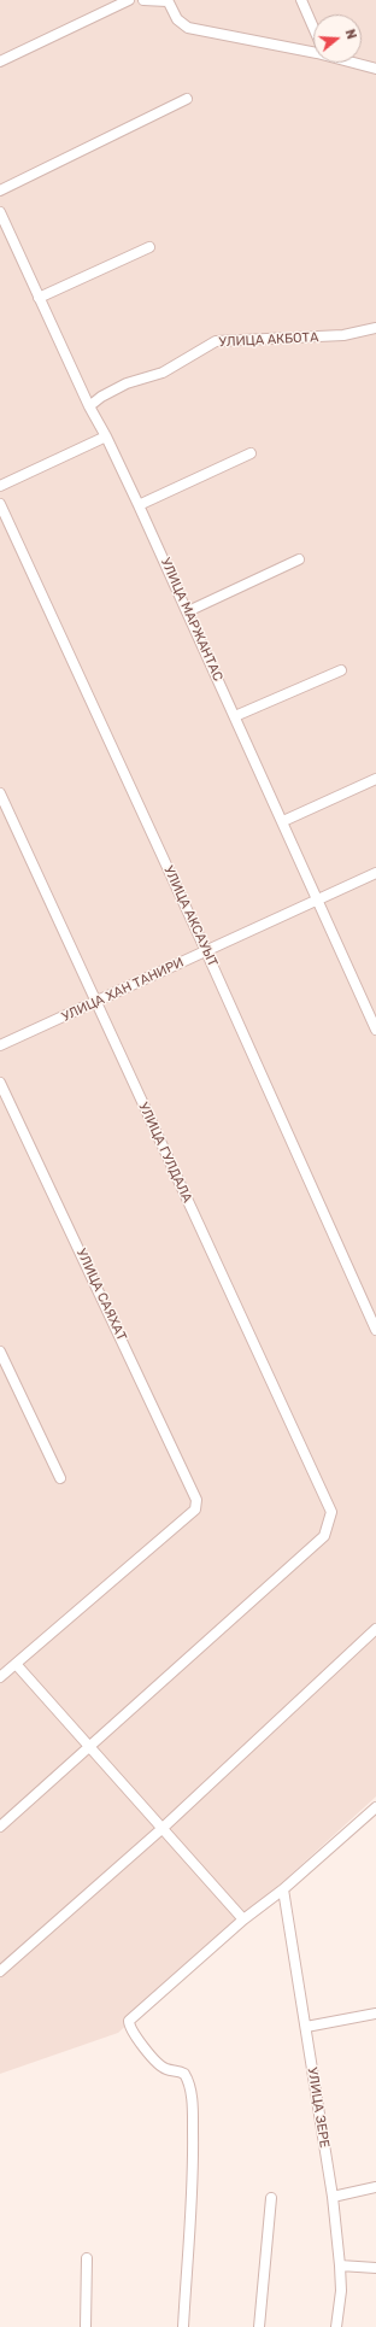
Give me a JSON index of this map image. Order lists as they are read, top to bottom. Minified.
{"streets":{"street":["УЛИЦА АКБОТА","УЛИЦА МАРЖАНТАС","УЛИЦА АКСАУЫТ","УЛИЦА ХАН ТАНИРИ","УЛИЦА ГУЛДАЛА","УЛИЦА САЯХАТ","УЛИЦА ЗЕРЕ"]},"crossings":[["УЛИЦА АКБОТА","УЛИЦА МАРЖАНТАС"],["УЛИЦА МАРЖАНТАС","УЛИЦА ХАН ТАНИРИ"],["УЛИЦА АКСАУЫТ","УЛИЦА ХАН ТАНИРИ"],["УЛИЦА ХАН ТАНИРИ","УЛИЦА ГУЛДАЛА"]],"north":"right"}
